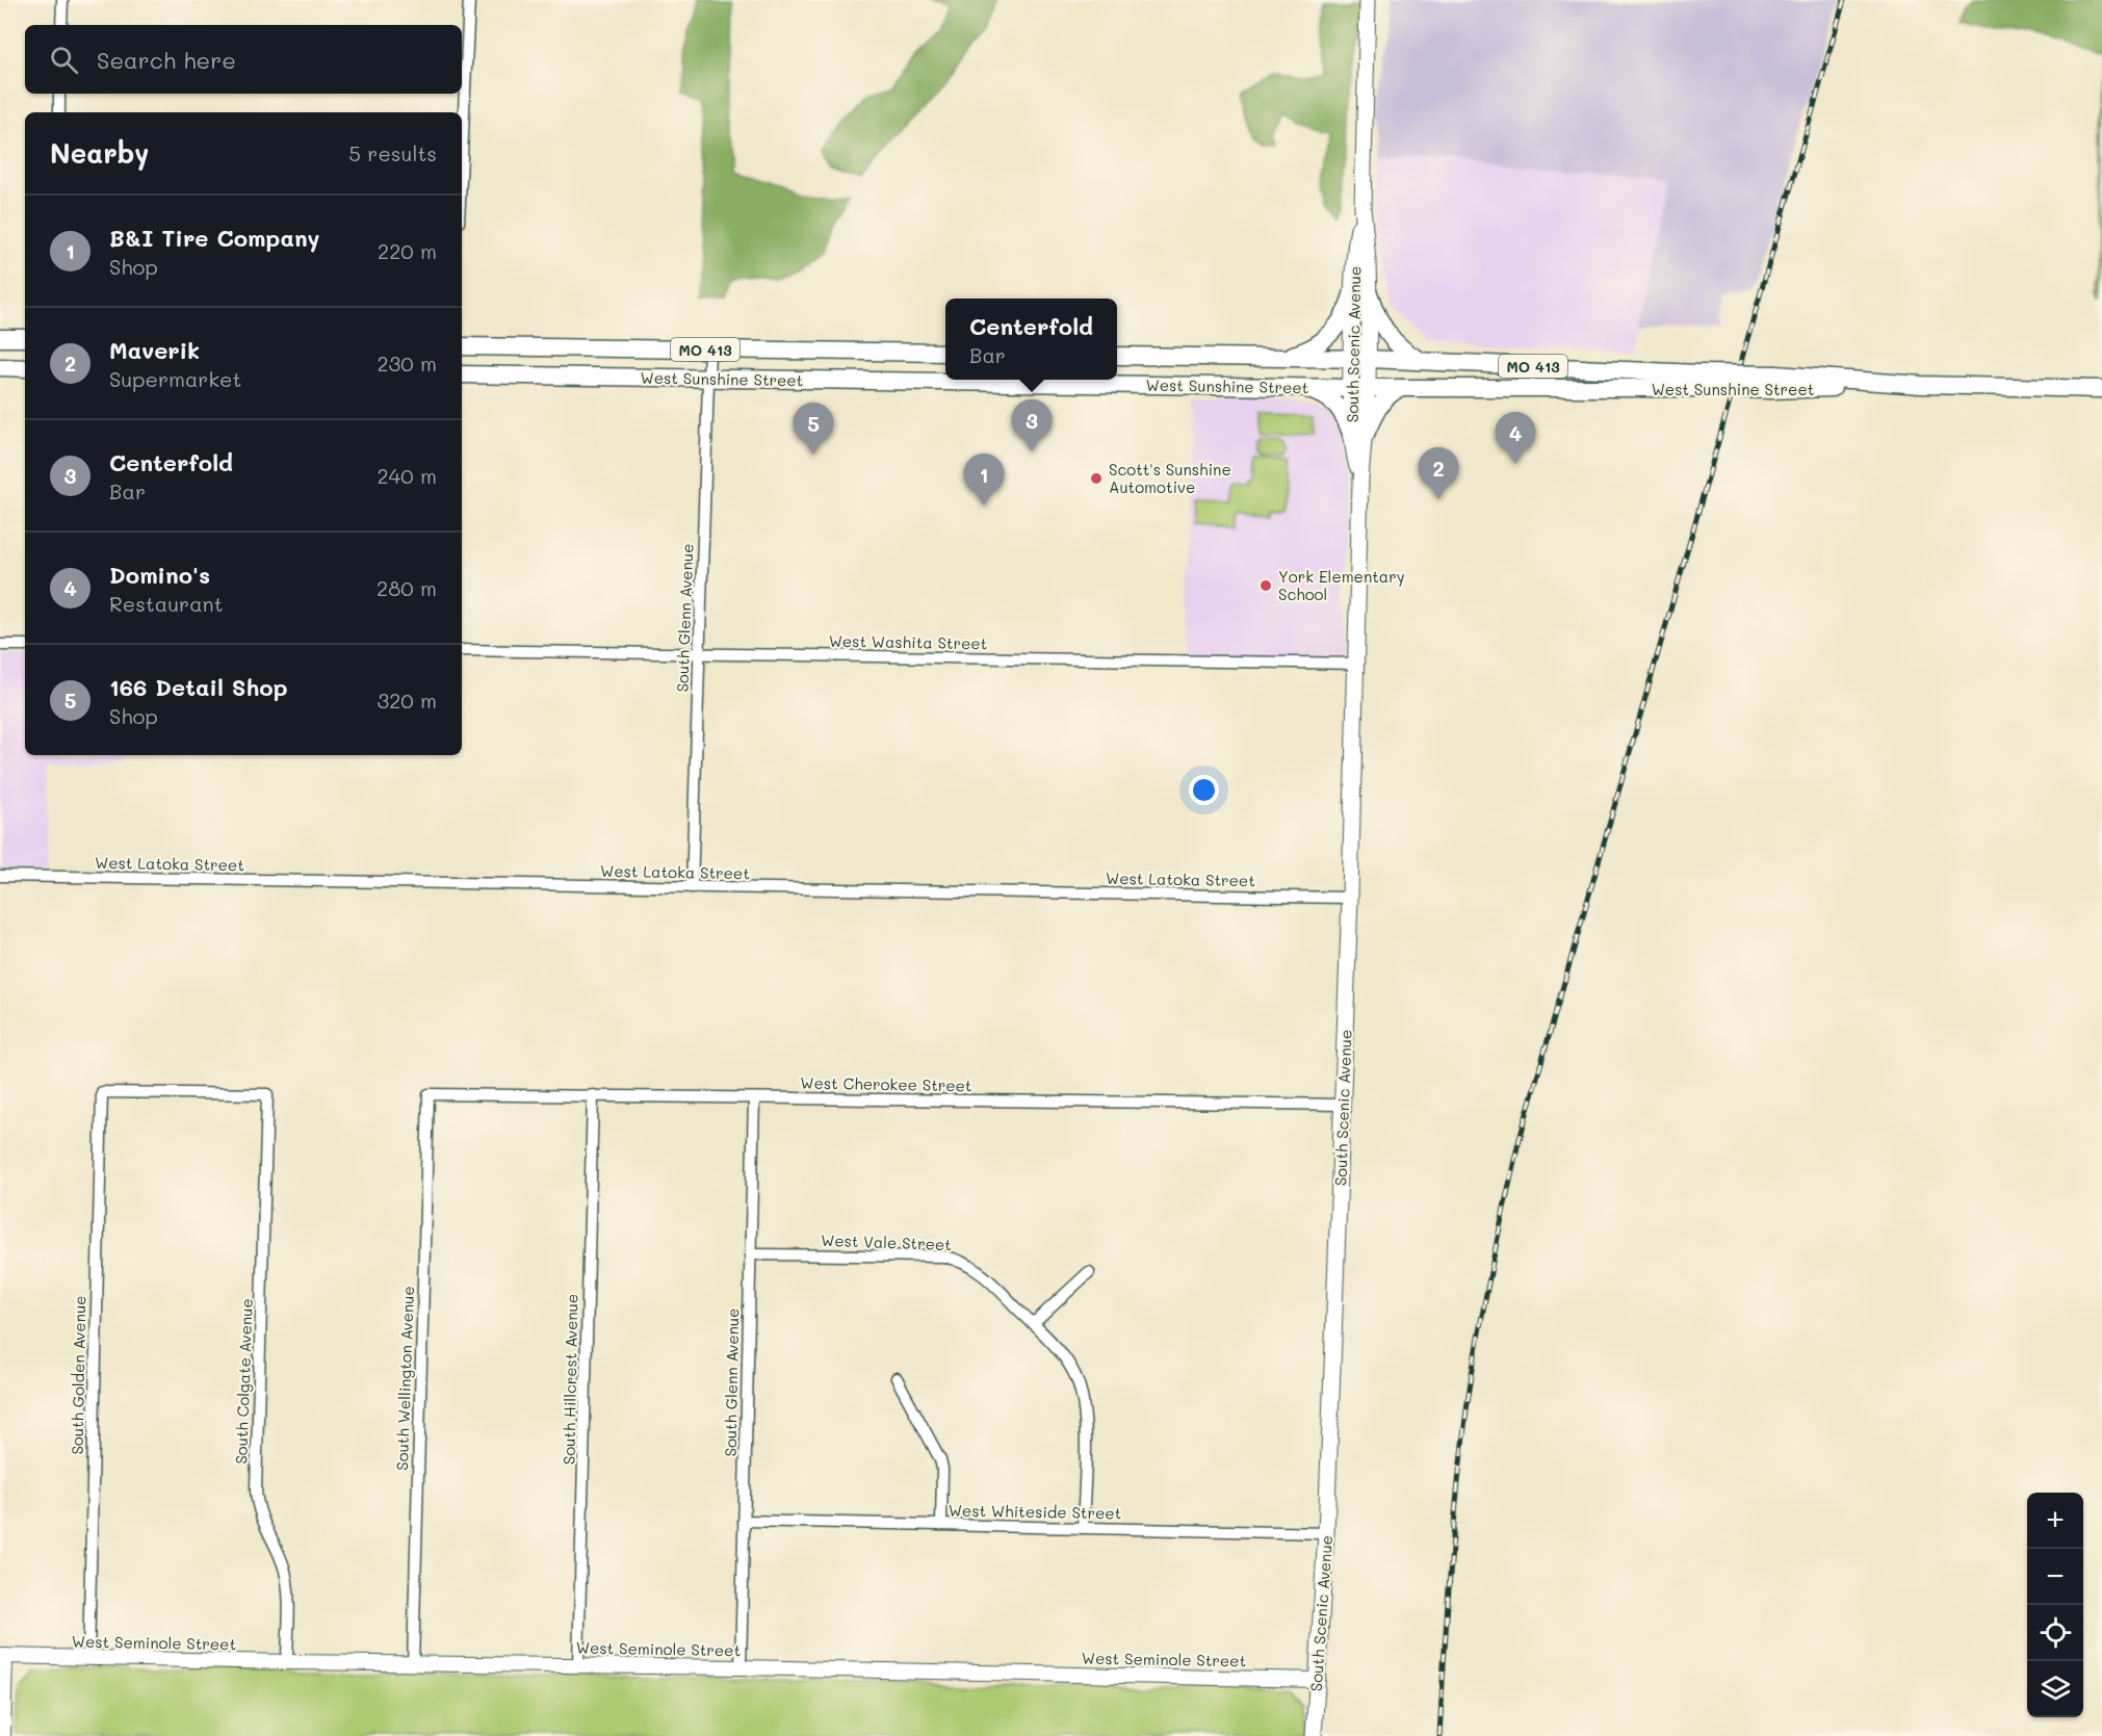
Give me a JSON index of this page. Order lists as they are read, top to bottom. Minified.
{"streets":{"main road":["South Scenic Avenue","MO 413","West Sunshine Street"],"street":["South Glenn Avenue","West Washita Street","West Latoka Street","West Cherokee Street","West Vale Street","South Golden Avenue","South Wellington Avenue","South Hillcrest Avenue","South Colgate Avenue","West Whiteside Street","West Seminole Street"]},"crossings":[["South Scenic Avenue","West Sunshine Street"],["South Scenic Avenue","West Washita Street"],["South Scenic Avenue","West Latoka Street"],["South Scenic Avenue","West Cherokee Street"],["South Scenic Avenue","West Whiteside Street"],["South Scenic Avenue","West Seminole Street"],["West Sunshine Street","South Glenn Avenue"],["South Glenn Avenue","West Washita Street"],["South Glenn Avenue","West Latoka Street"],["South Glenn Avenue","West Cherokee Street"],["South Glenn Avenue","West Vale Street"],["South Glenn Avenue","West Whiteside Street"],["South Glenn Avenue","West Seminole Street"],["West Cherokee Street","South Wellington Avenue"],["West Cherokee Street","South Hillcrest Avenue"],["West Vale Street","West Whiteside Street"],["South Golden Avenue","South Colgate Avenue"],["South Golden Avenue","West Seminole Street"],["South Wellington Avenue","West Seminole Street"],["South Hillcrest Avenue","West Seminole Street"],["South Colgate Avenue","West Seminole Street"]],"places":["Scott's Sunshine Automotive","York Elementary School"],"page":{"search":"Search here","heading":["Nearby","5 results"],"list":[{"mark":"1","name":"B&I Tire Company","note":"Shop","value":"220 m"},{"mark":"2","name":"Maverik","note":"Supermarket","value":"230 m"},{"mark":"3","name":"Centerfold","note":"Bar","value":"240 m"},{"mark":"4","name":"Domino's","note":"Restaurant","value":"280 m"},{"mark":"5","name":"166 Detail Shop","note":"Shop","value":"320 m"}],"popup":["Centerfold","Bar"],"pins":["3","5","4","2","1"],"map_buttons":["+","−"]}}
